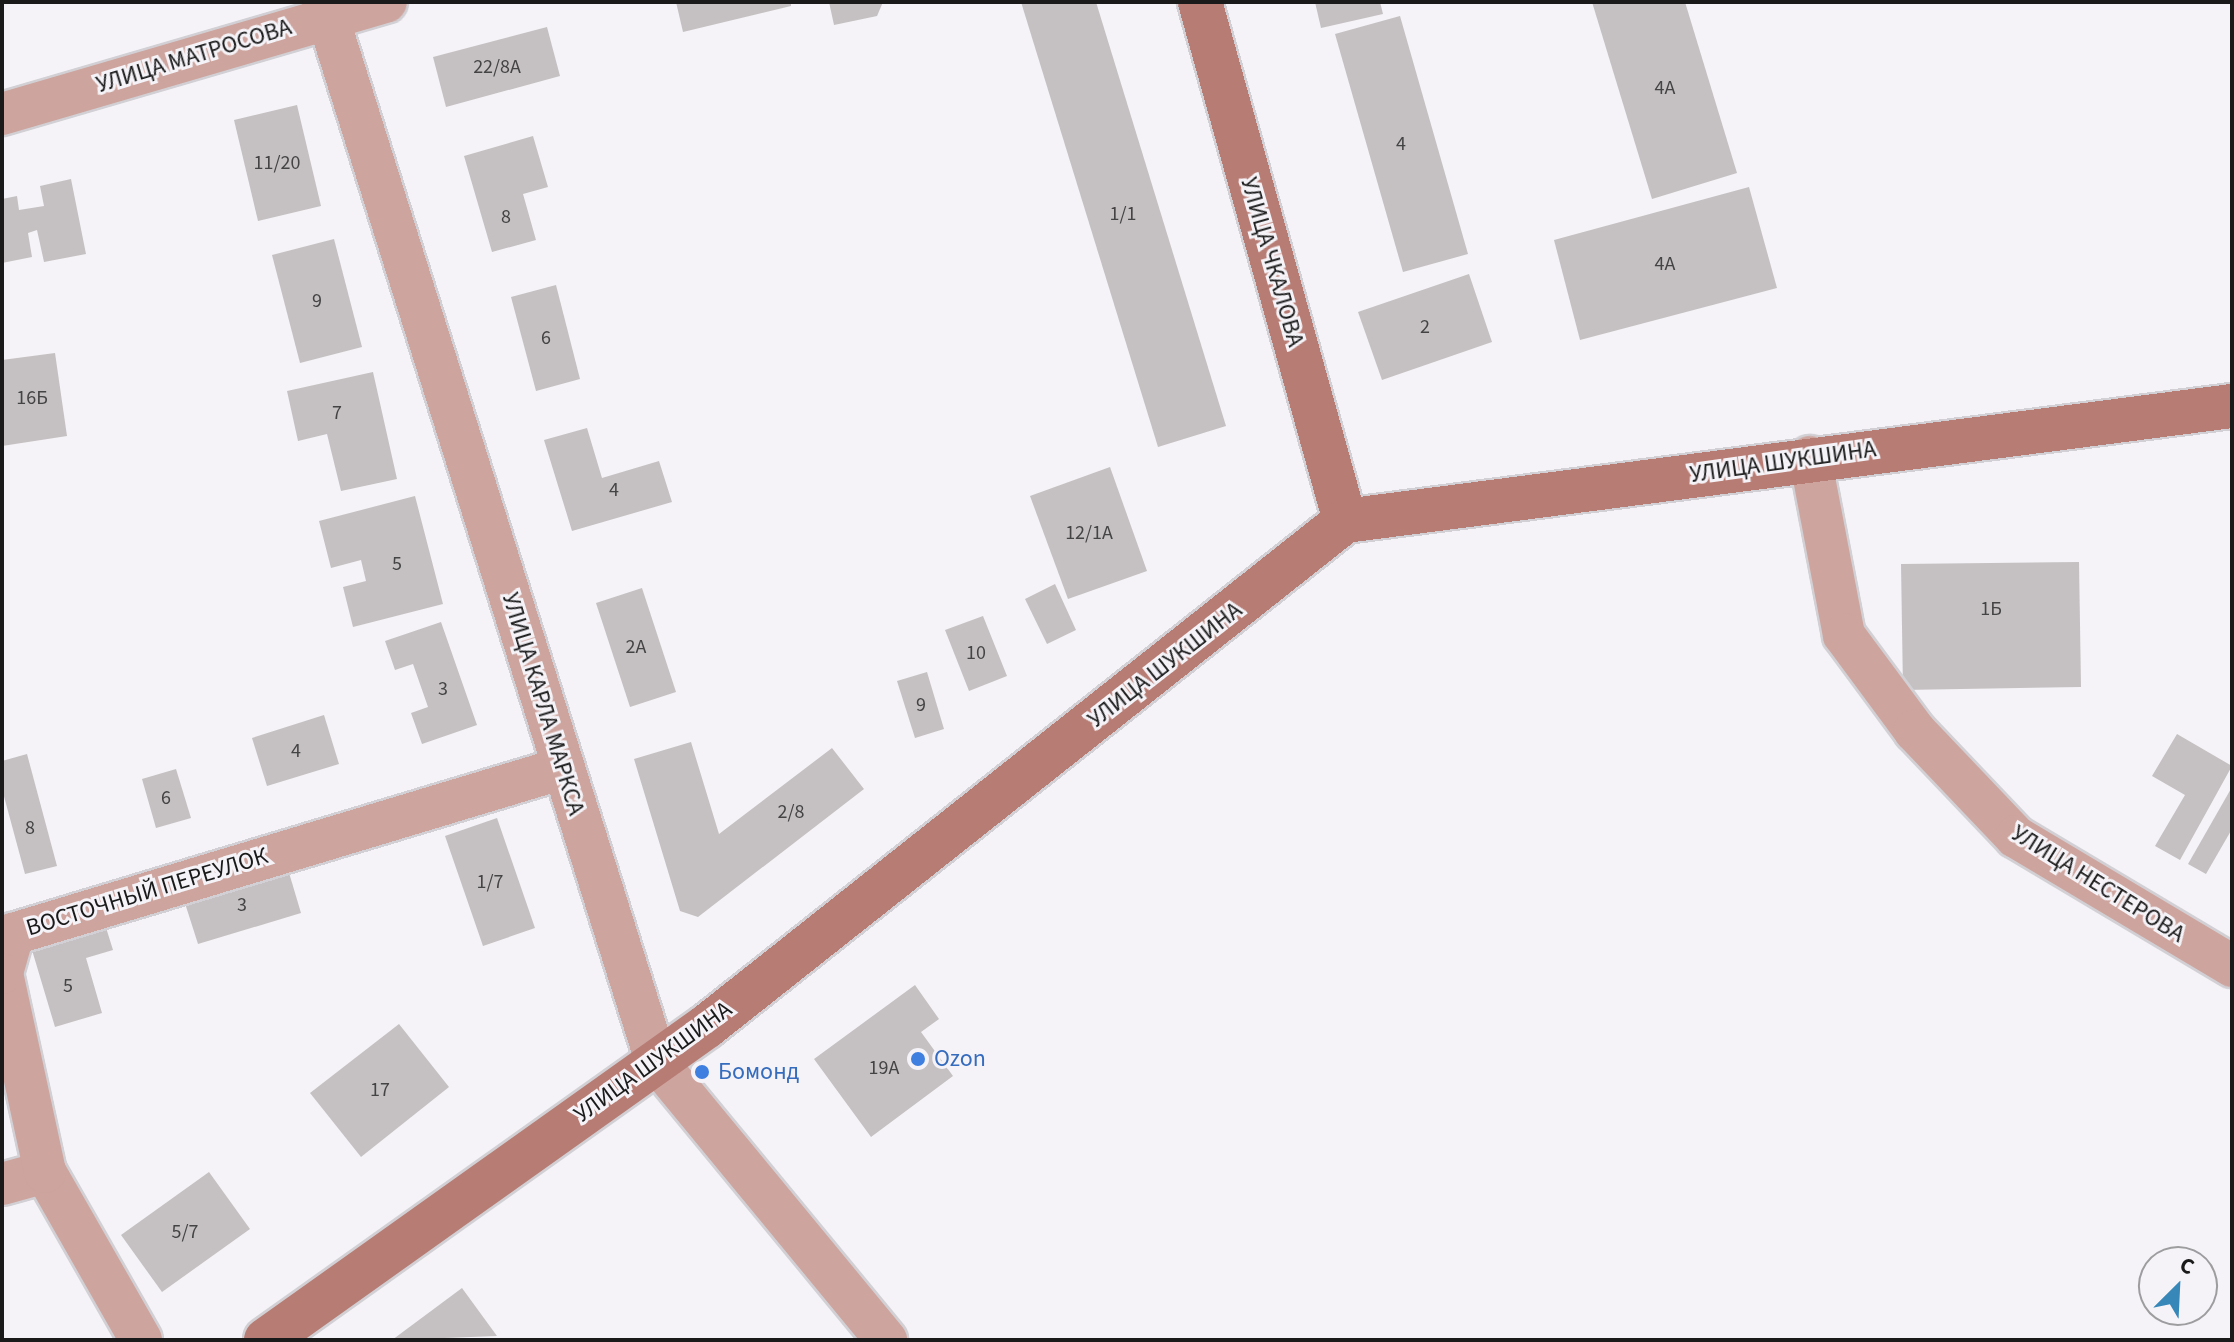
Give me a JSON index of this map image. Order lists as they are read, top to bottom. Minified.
{"streets":{"street":["УЛИЦА МАТРОСОВА","УЛИЦА ЧКАЛОВА","УЛИЦА ШУКШИНА","УЛИЦА КАРЛА МАРКСА","УЛИЦА НЕСТЕРОВА","ВОСТОЧНЫЙ ПЕРЕУЛОК"]},"crossings":[["УЛИЦА МАТРОСОВА","УЛИЦА КАРЛА МАРКСА"],["УЛИЦА ЧКАЛОВА","УЛИЦА ШУКШИНА"],["УЛИЦА ШУКШИНА","УЛИЦА КАРЛА МАРКСА"],["УЛИЦА ШУКШИНА","УЛИЦА НЕСТЕРОВА"],["УЛИЦА КАРЛА МАРКСА","ВОСТОЧНЫЙ ПЕРЕУЛОК"]],"places":["Ozon","Бомонд"],"house_numbers":["22/8А","4А","4","11/20","1/1","8","4А","9","2","6","16Б","7","4","12/1А","5","1Б","2А","10","3","9","4","6","2/8","8","1/7","3","5","19А","17","5/7"],"north":"top right"}
